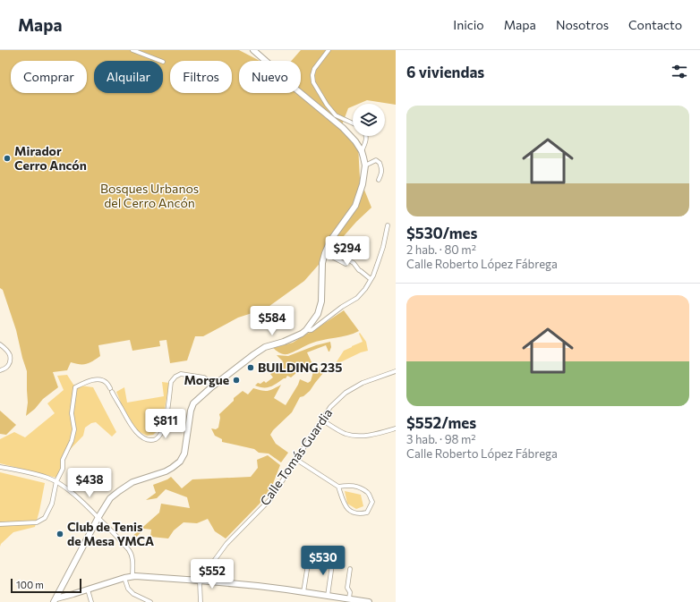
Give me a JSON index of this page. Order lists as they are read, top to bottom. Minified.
{"streets":{"street":["Calle Tomás Guardia"]},"parks":["Bosques Urbanos del Cerro Ancón"],"places":["Mirador Cerro Ancón","BUILDING 235","Morgue","Club de Tenis de Mesa YMCA"],"scale_bar":"100 m","page":{"header":"Mapa","nav":["Inicio","Mapa","Nosotros","Contacto"],"heading":"6 viviendas","chip":["Comprar","Alquilar","Filtros","Nuevo"],"list":[{"name":"$530/mes","note":"2 hab. · 80 m² · Calle Roberto López Fábrega"},{"name":"$552/mes","note":"3 hab. · 98 m² · Calle Roberto López Fábrega"}],"price":["$294","$584","$811","$438","$530","$552"],"scale":"100 m"}}
